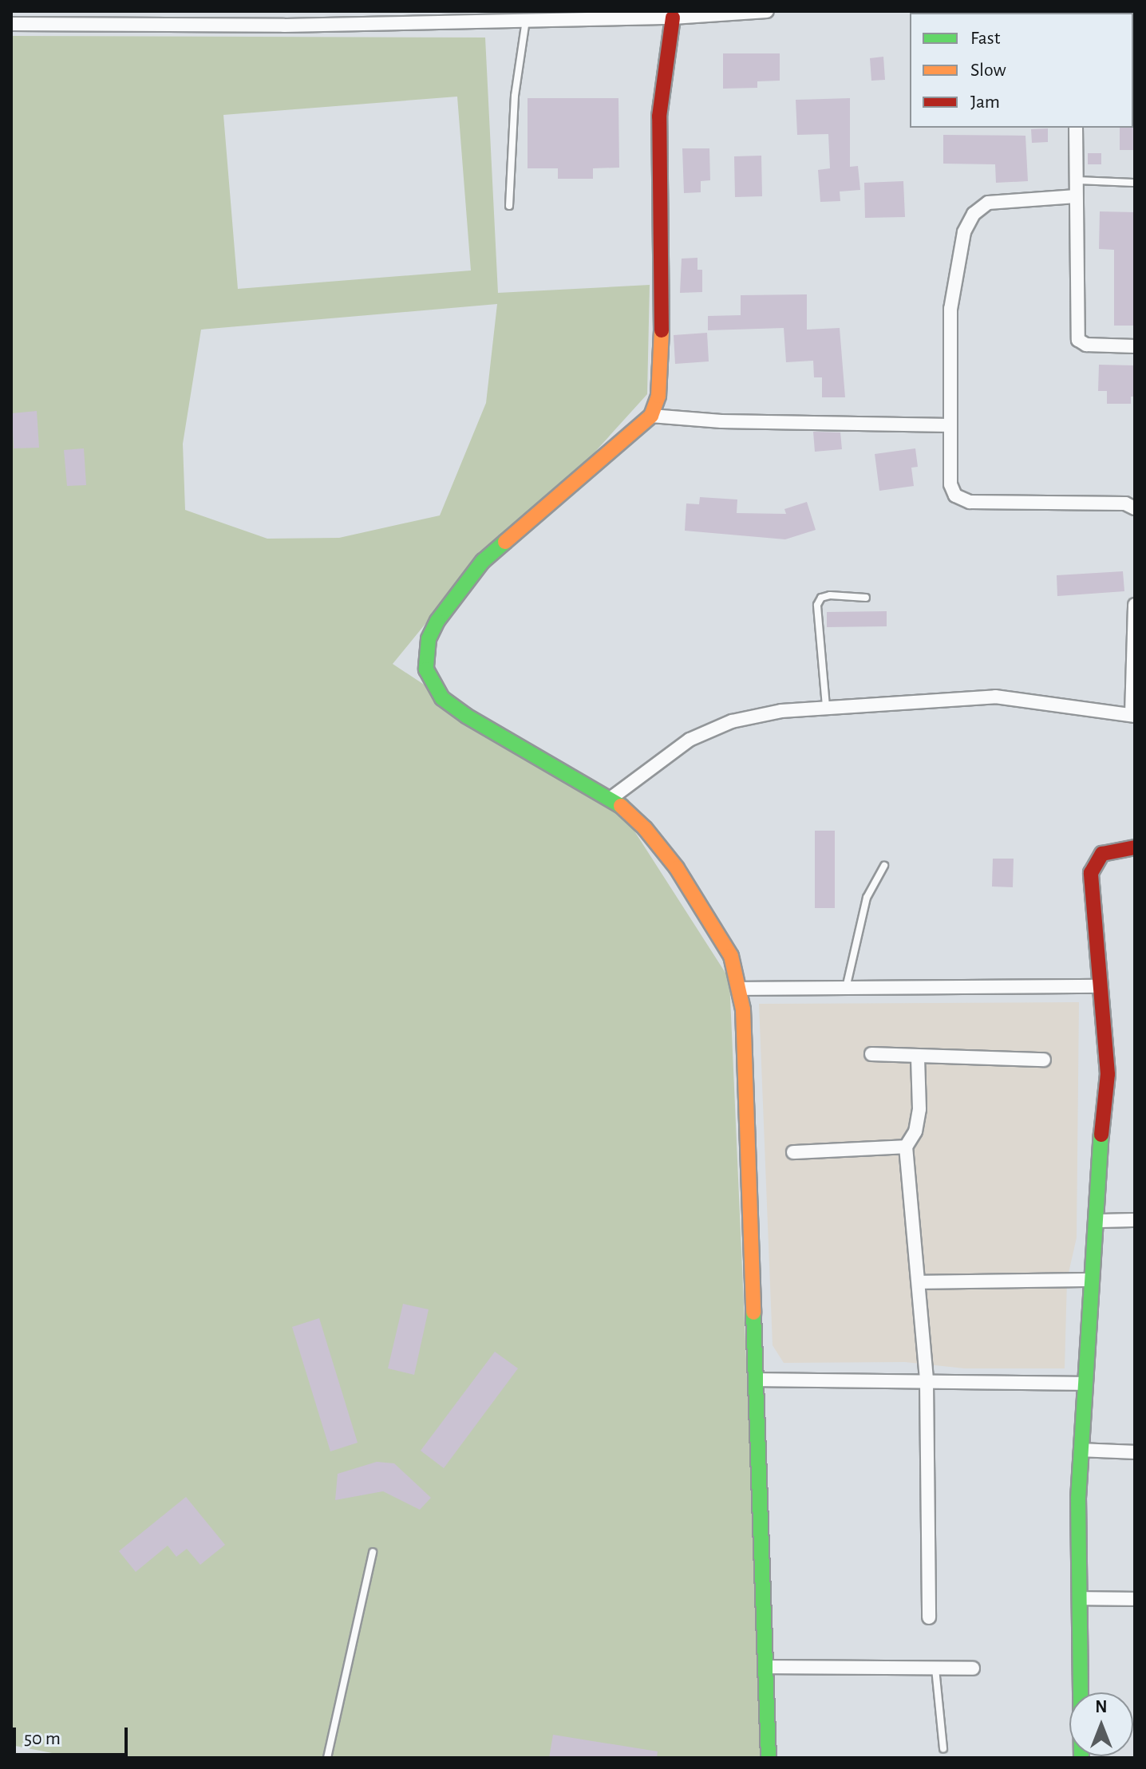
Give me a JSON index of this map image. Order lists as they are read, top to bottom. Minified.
{"legend":["Fast","Slow","Jam"],"scale_bar":"50 m","north":"top"}
